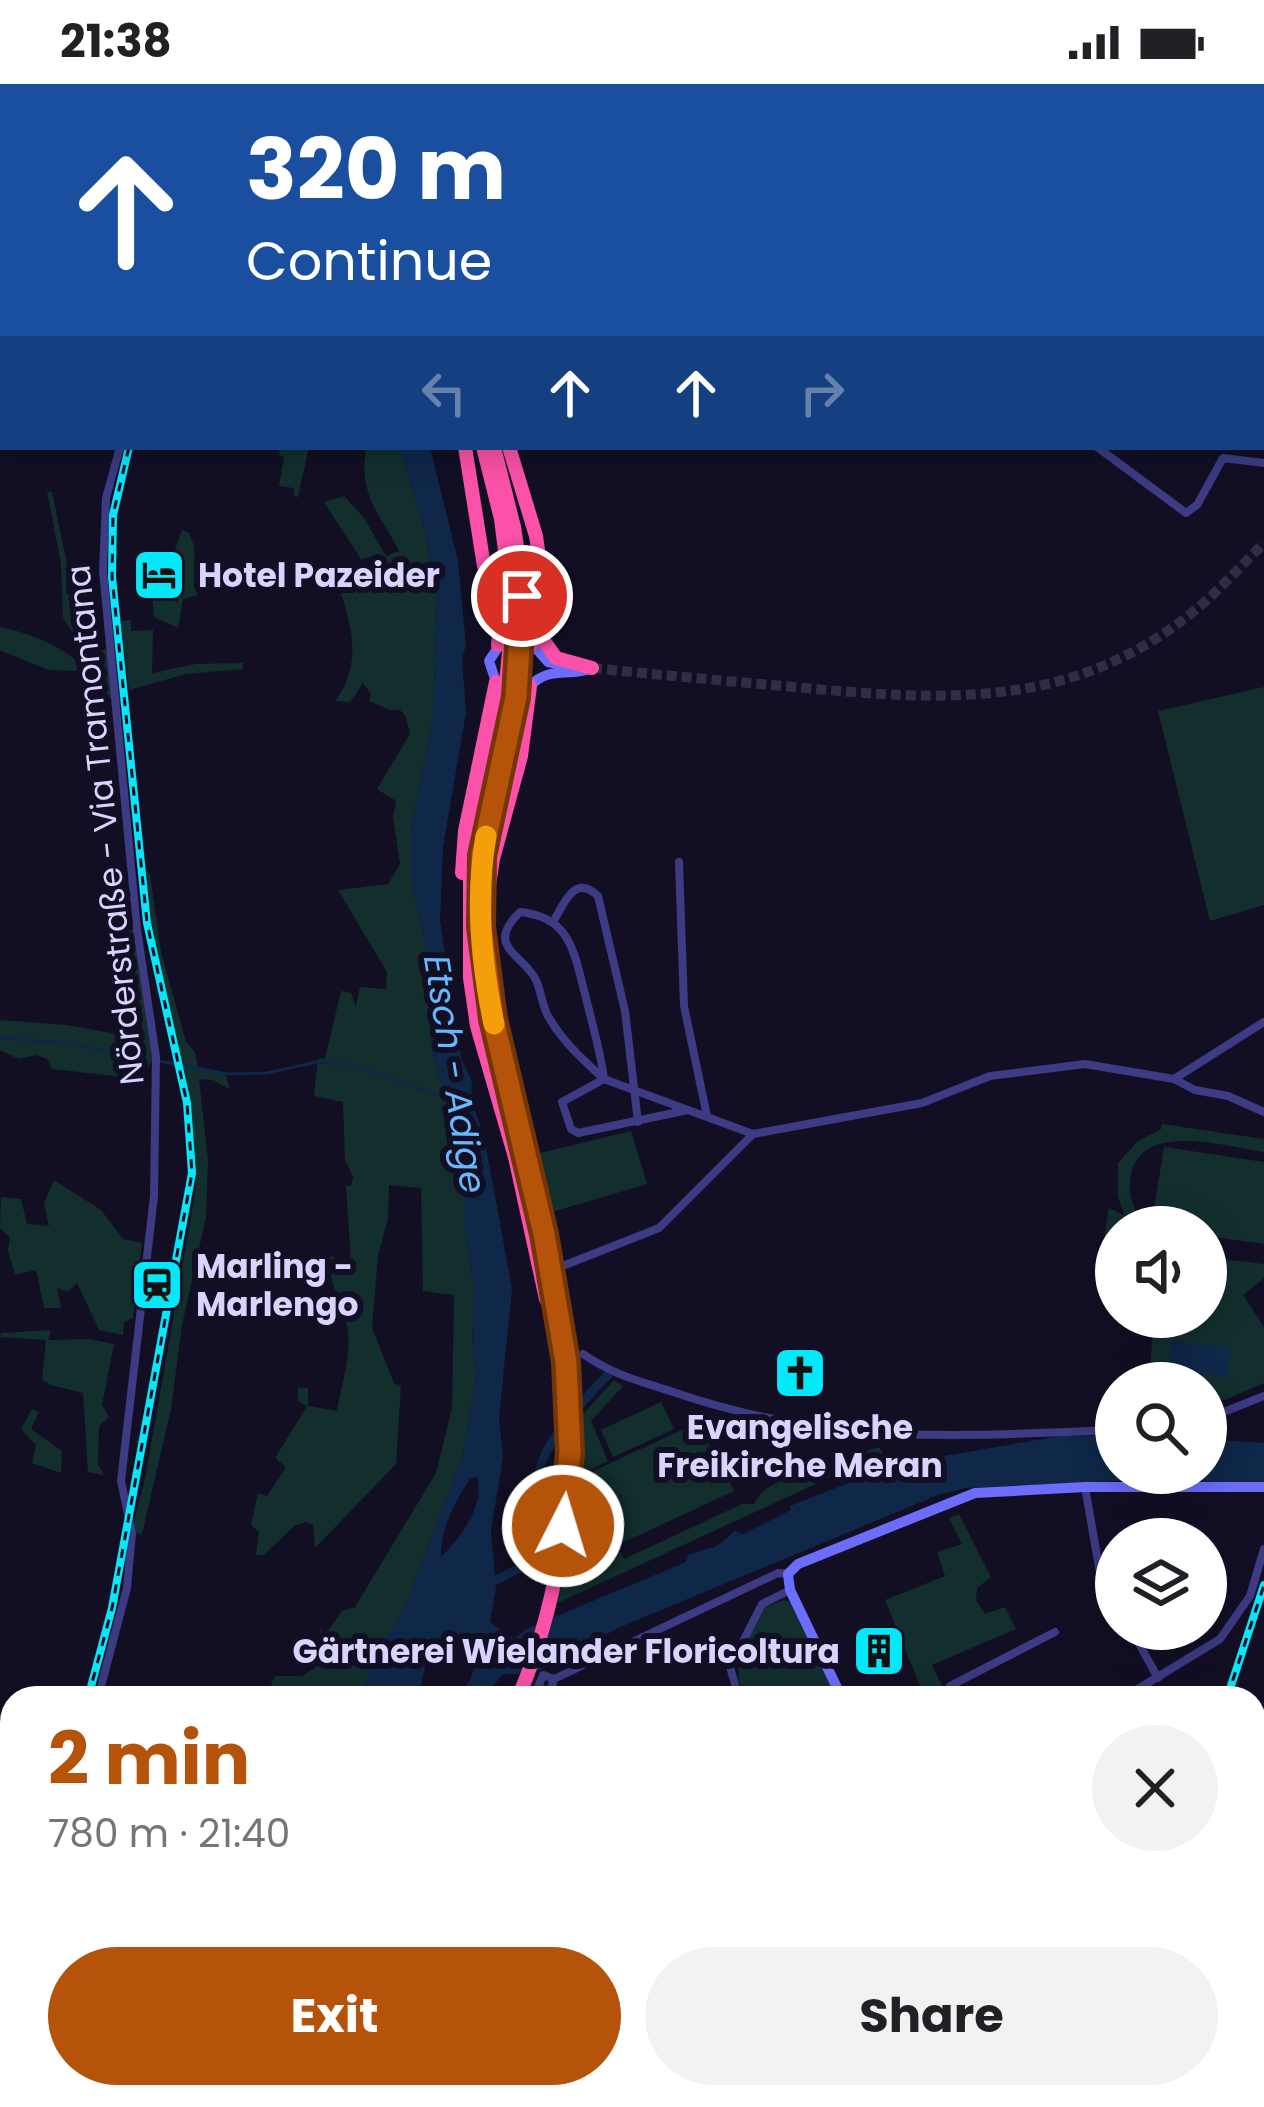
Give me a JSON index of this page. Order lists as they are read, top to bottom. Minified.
{"streets":{"street":["Nörderstraße - Via Tramontana"]},"water":["Etsch - Adige"],"places":{"hotel":["Hotel Pazeider"],"station":["Marling - Marlengo"],"church":["Evangelische Freikirche Meran"],"building":["Gärtnerei Wielander Floricoltura"]},"page":{"status":"21:38","turn":["320 m","Continue"],"heading":["2 min","780 m · 21:40"],"buttons":["Exit","Share"]}}
